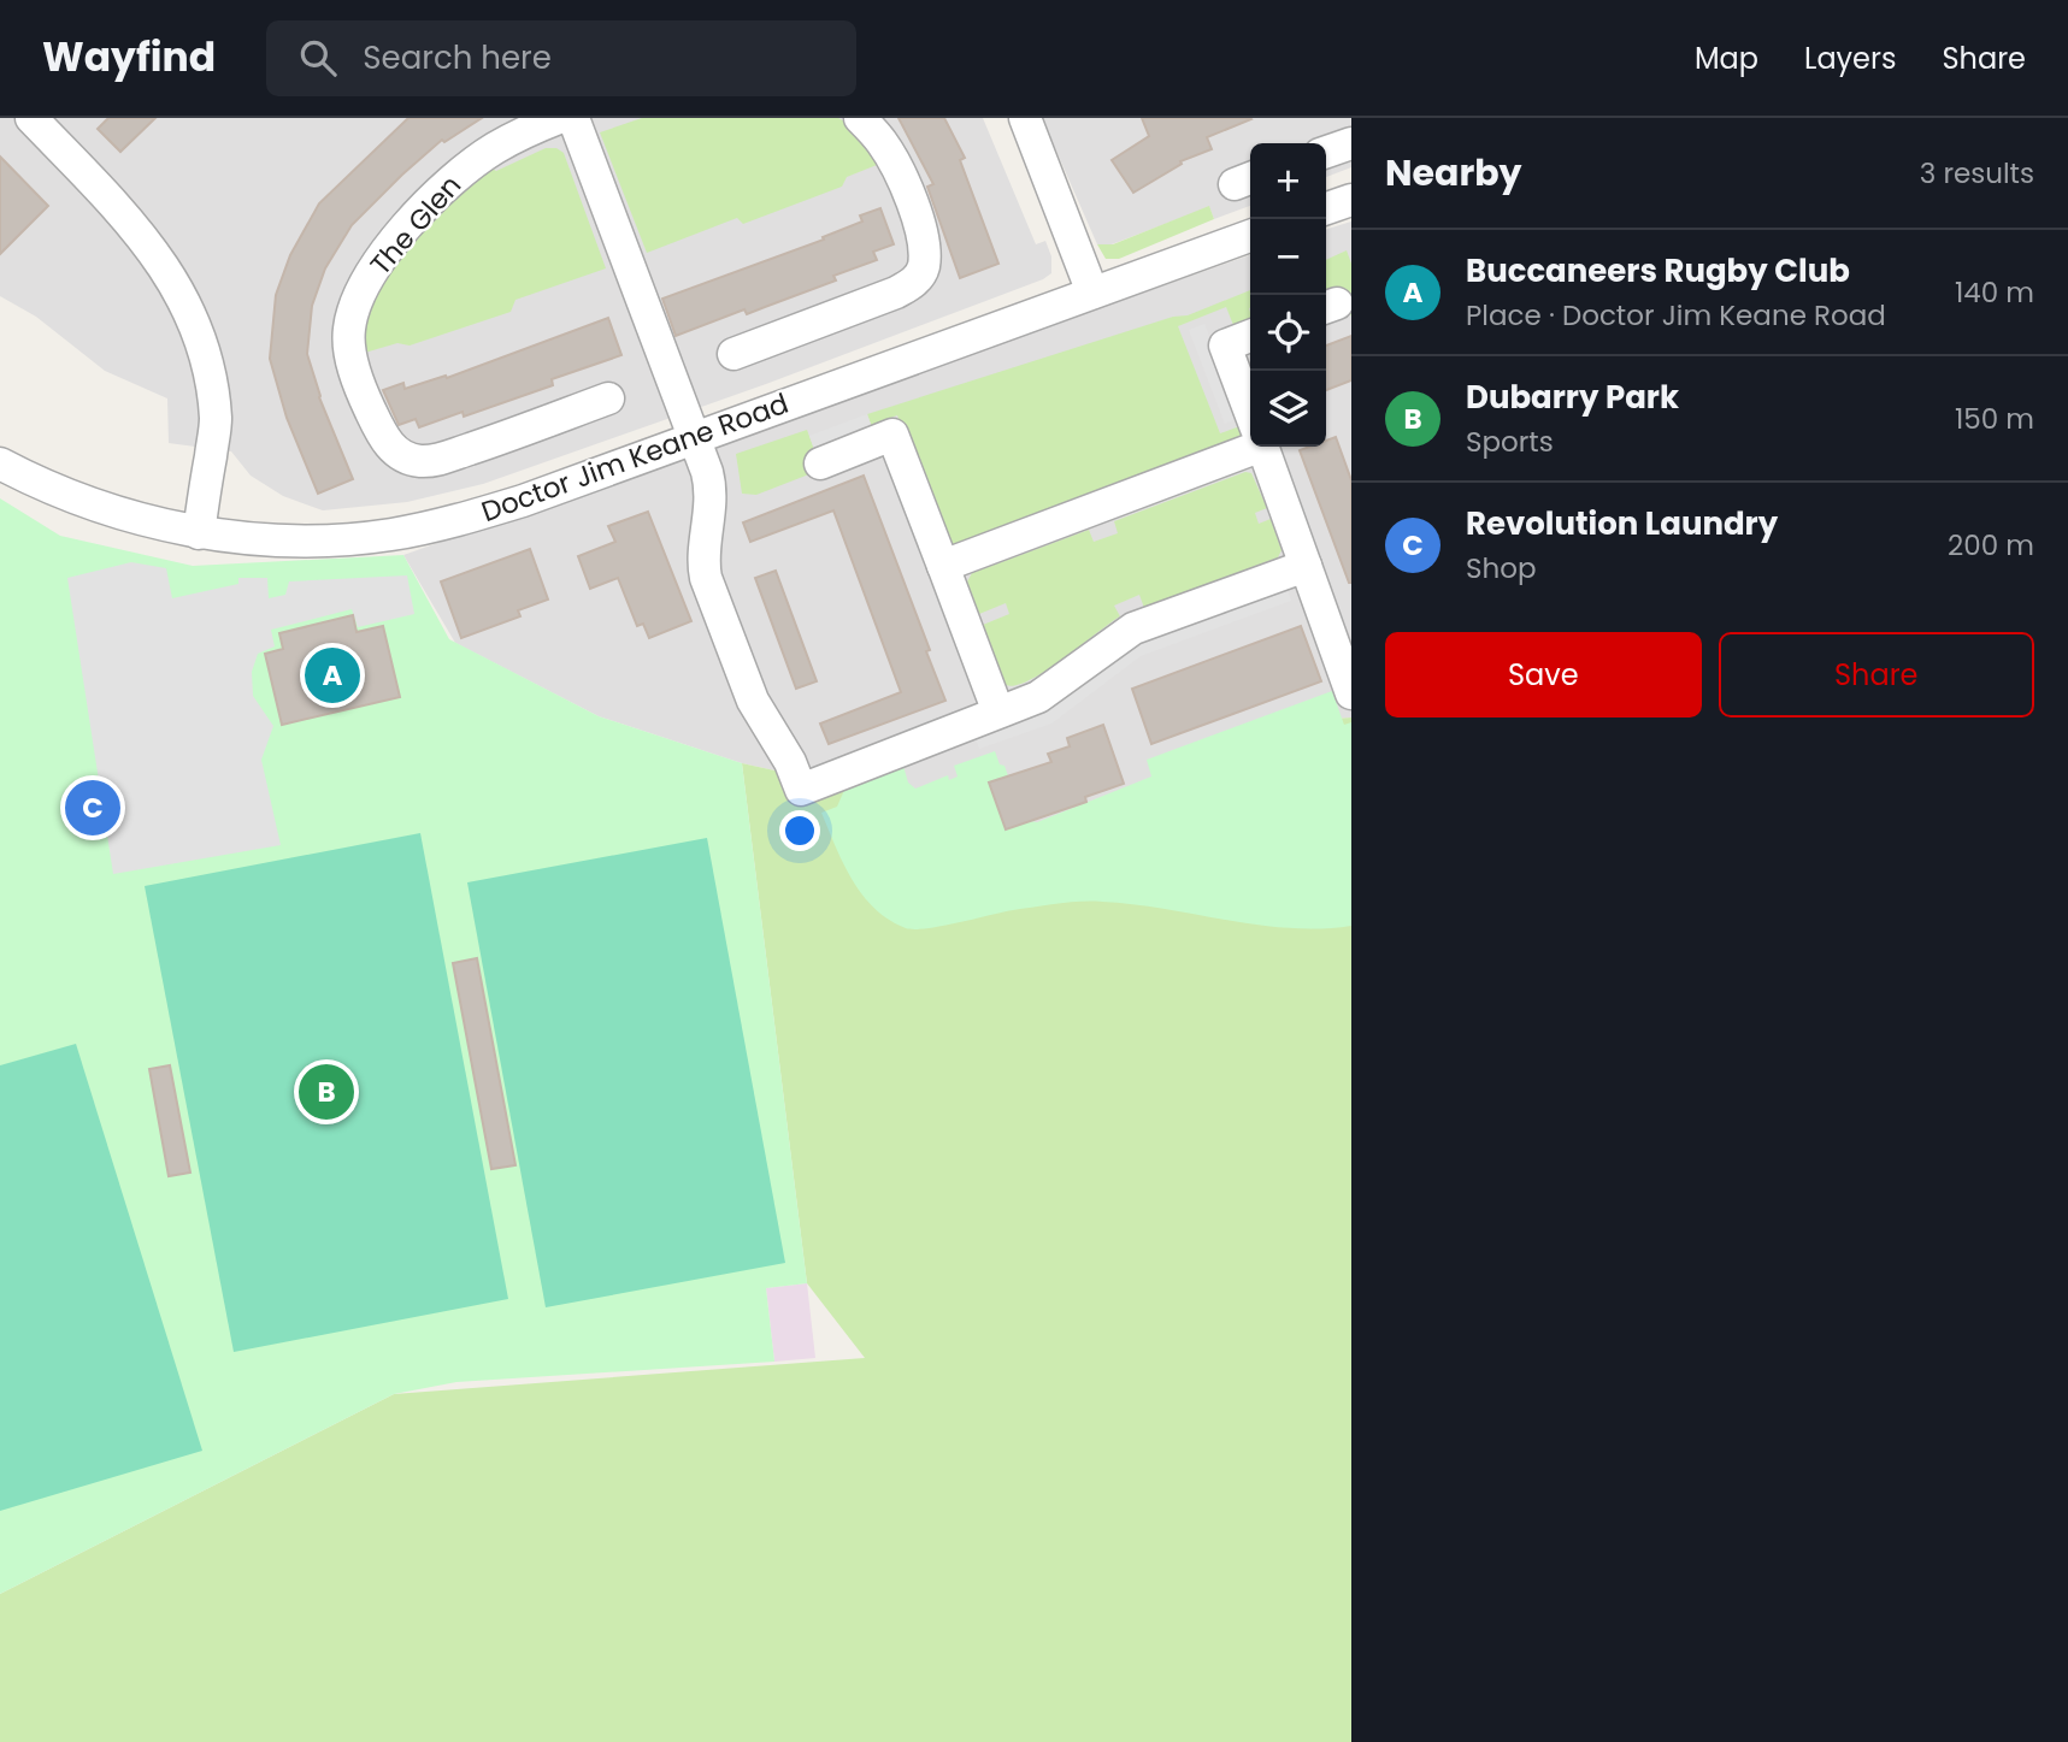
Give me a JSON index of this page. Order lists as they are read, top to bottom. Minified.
{"streets":{"street":["The Glen","Doctor Jim Keane Road"]},"page":{"header":"Wayfind","search":"Search here","nav":["Map","Layers","Share"],"heading":["Nearby","3 results"],"map_buttons":["+","−"],"list":[{"mark":"A","name":"Buccaneers Rugby Club","note":"Place · Doctor Jim Keane Road","value":"140 m"},{"mark":"B","name":"Dubarry Park","note":"Sports","value":"150 m"},{"mark":"C","name":"Revolution Laundry","note":"Shop","value":"200 m"}],"buttons":["Save","Share"],"pins":["A","C","B"]}}
